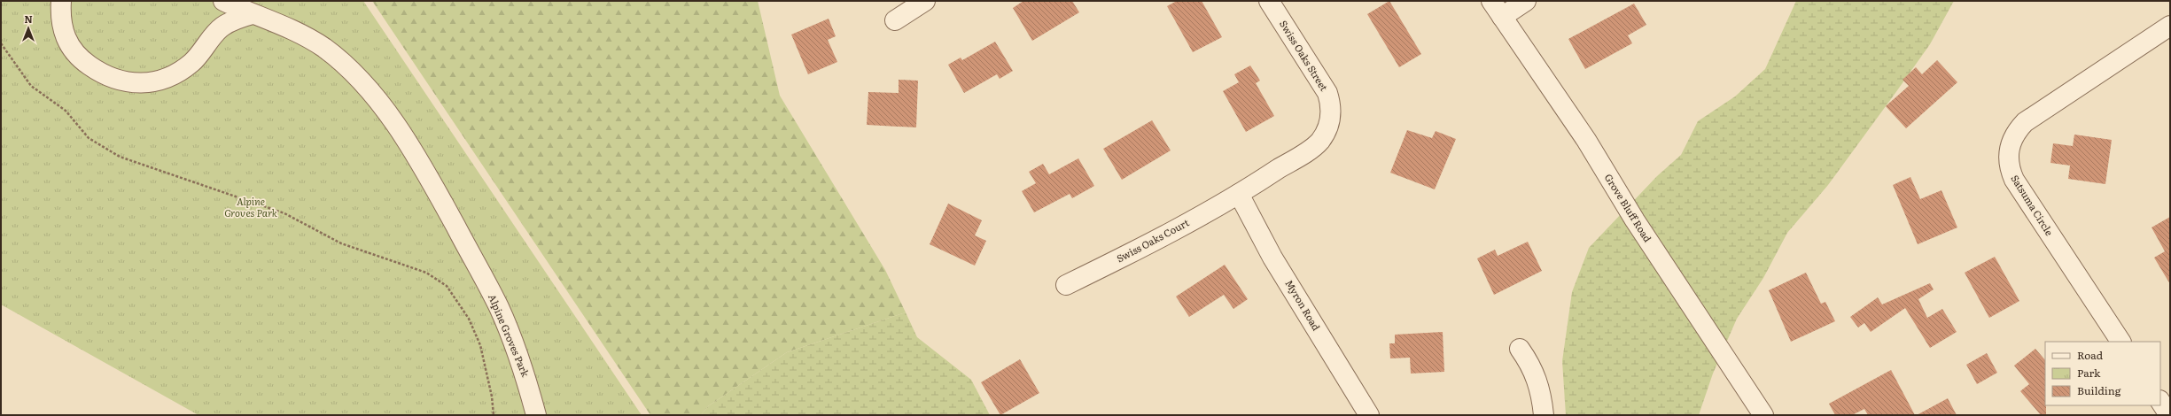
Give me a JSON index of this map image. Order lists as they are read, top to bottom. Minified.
{"streets":{"street":["Swiss Oaks Street","Satsuma Circle","Grove Bluff Road","Swiss Oaks Court","Myron Road","Alpine Groves Park"]},"crossings":[["Swiss Oaks Street","Swiss Oaks Court"],["Swiss Oaks Street","Myron Road"],["Swiss Oaks Court","Myron Road"]],"parks":["Alpine Groves Park"],"legend":["Road","Park","Building"],"north":"top"}
